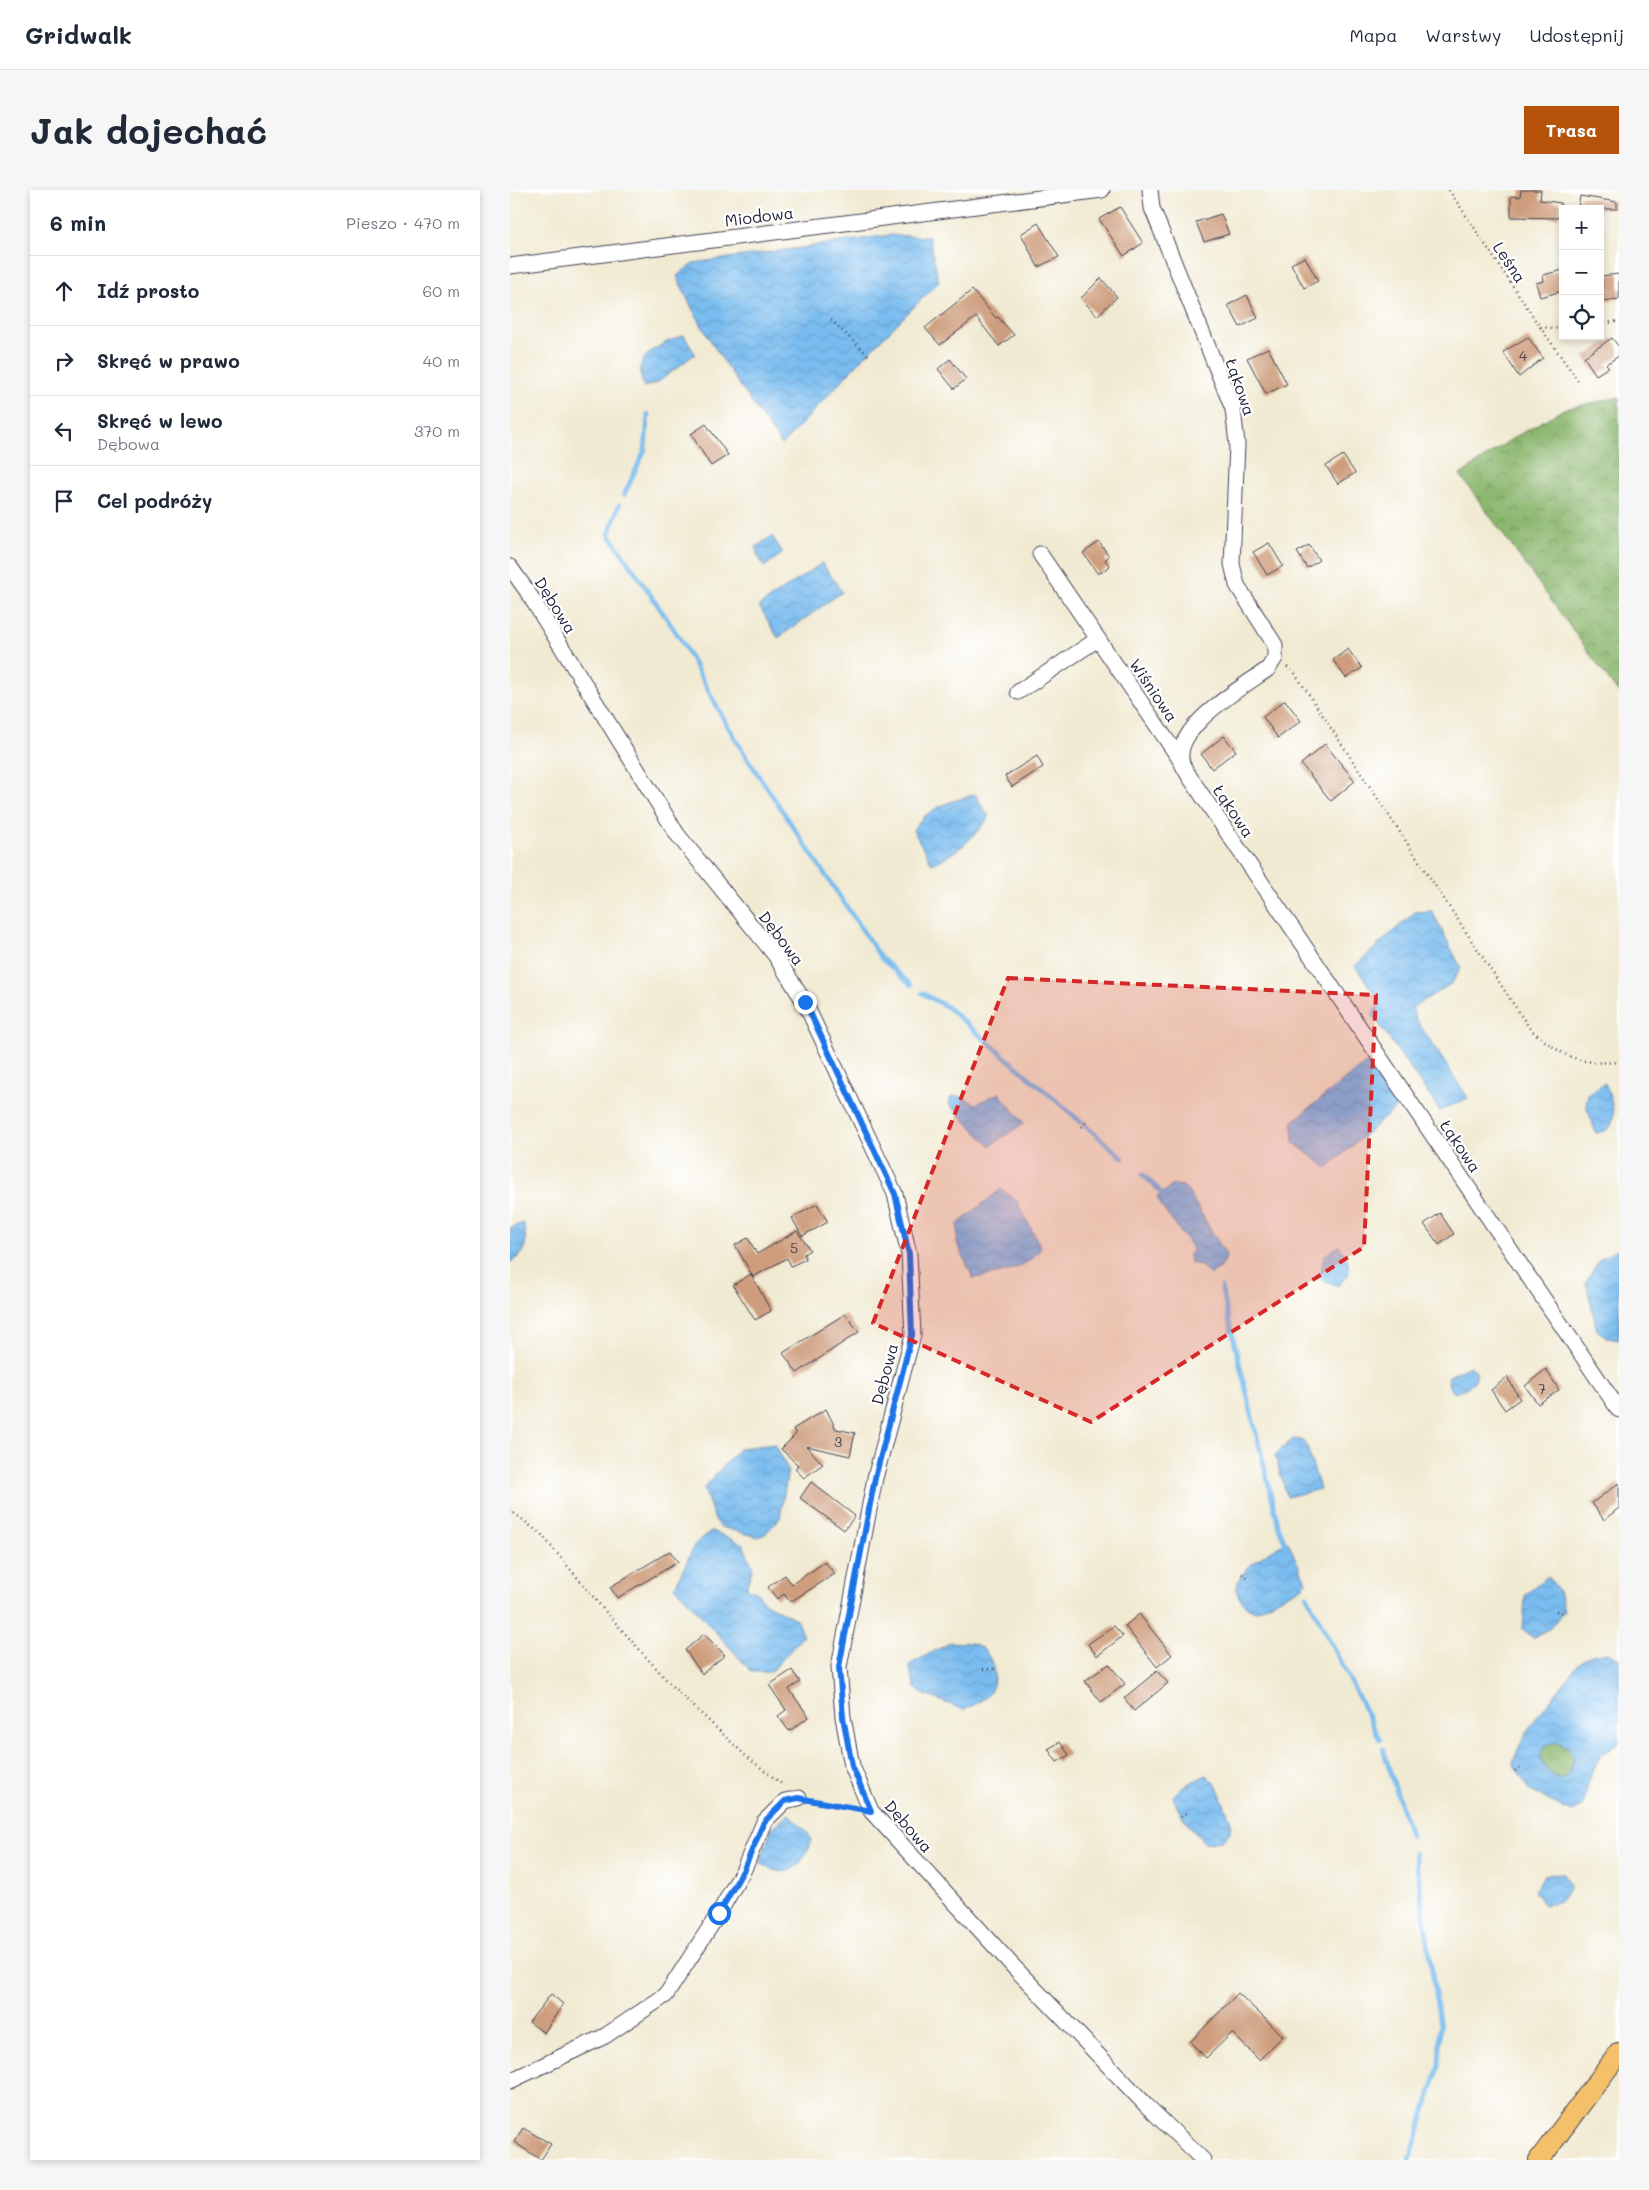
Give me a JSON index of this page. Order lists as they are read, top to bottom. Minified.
{"streets":{"street":["Miodowa","Łąkowa","Dębowa","Wiśniowa"],"path":["Leśna"]},"crossings":[["Łąkowa","Wiśniowa"]],"house_numbers":["4","5","7","3"],"page":{"header":"Gridwalk","nav":["Mapa","Warstwy","Udostępnij"],"buttons":"Trasa","title":"Jak dojechać","heading":["6 min","Pieszo · 470 m"],"map_buttons":["+","−"],"list":[["Idź prosto","60 m"],["Skręć w prawo","40 m"],["Skręć w lewo","Dębowa","370 m"],"Cel podróży"]}}
